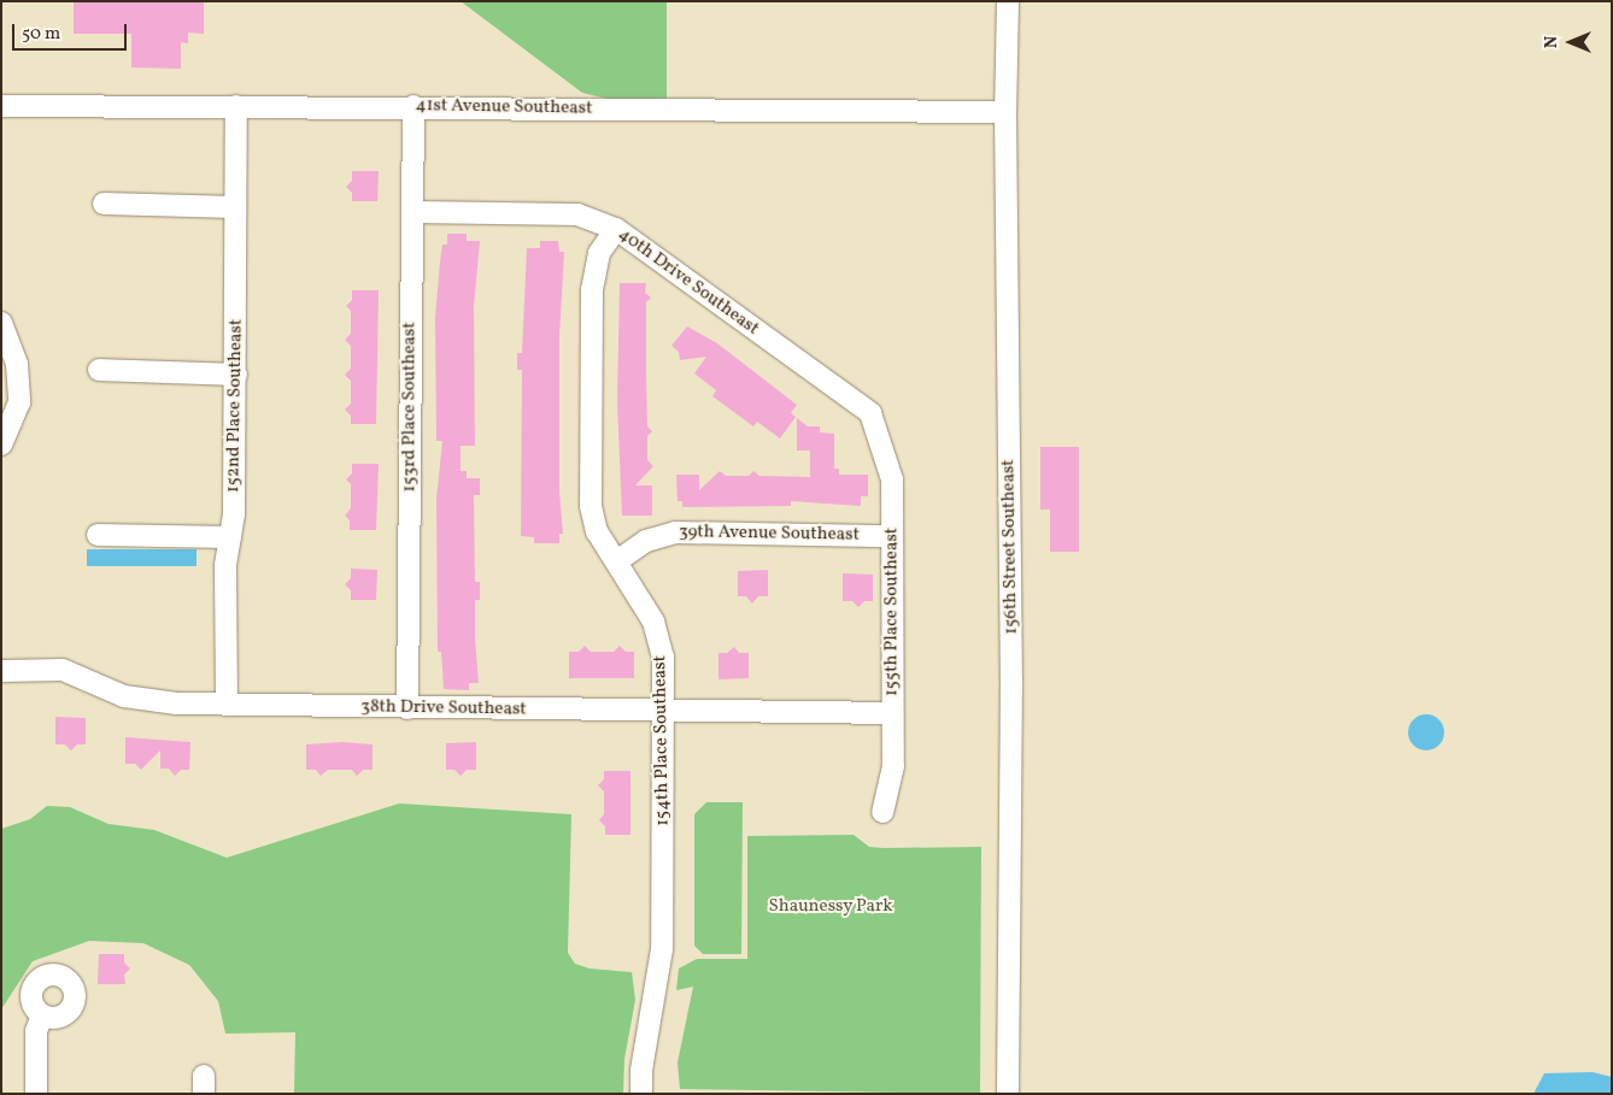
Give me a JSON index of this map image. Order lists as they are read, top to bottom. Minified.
{"streets":{"street":["41st Avenue Southeast","40th Drive Southeast","152nd Place Southeast","153rd Place Southeast","39th Avenue Southeast","156th Street Southeast","155th Place Southeast","38th Drive Southeast","154th Place Southeast"]},"crossings":[["41st Avenue Southeast","152nd Place Southeast"],["41st Avenue Southeast","153rd Place Southeast"],["41st Avenue Southeast","156th Street Southeast"],["40th Drive Southeast","153rd Place Southeast"],["40th Drive Southeast","155th Place Southeast"],["40th Drive Southeast","154th Place Southeast"],["152nd Place Southeast","38th Drive Southeast"],["153rd Place Southeast","38th Drive Southeast"],["39th Avenue Southeast","155th Place Southeast"],["39th Avenue Southeast","154th Place Southeast"],["155th Place Southeast","38th Drive Southeast"],["38th Drive Southeast","154th Place Southeast"]],"parks":["Shaunessy Park"],"scale_bar":"50 m","north":"left"}
